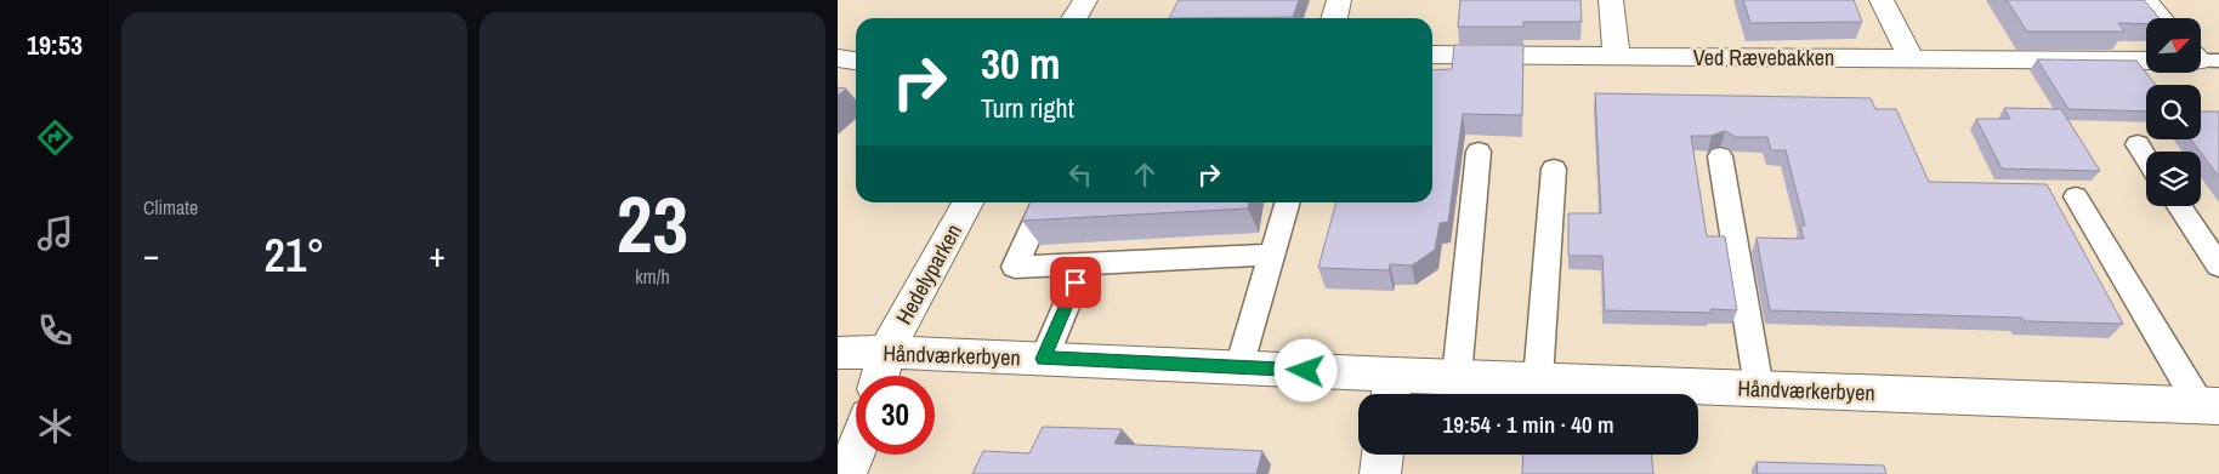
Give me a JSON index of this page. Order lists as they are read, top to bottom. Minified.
{"streets":{"street":["Ved Rævebakken","Hedelyparken","Håndværkerbyen"]},"crossings":[["Hedelyparken","Håndværkerbyen"]],"north":"top right","page":{"tabs":"19:53","tile":["Climate",["23","km/h"]],"turn":["30 m","Turn right"],"heat":["−","21°","+"],"limit":"30","trip":"19:54 · 1 min · 40 m"}}
